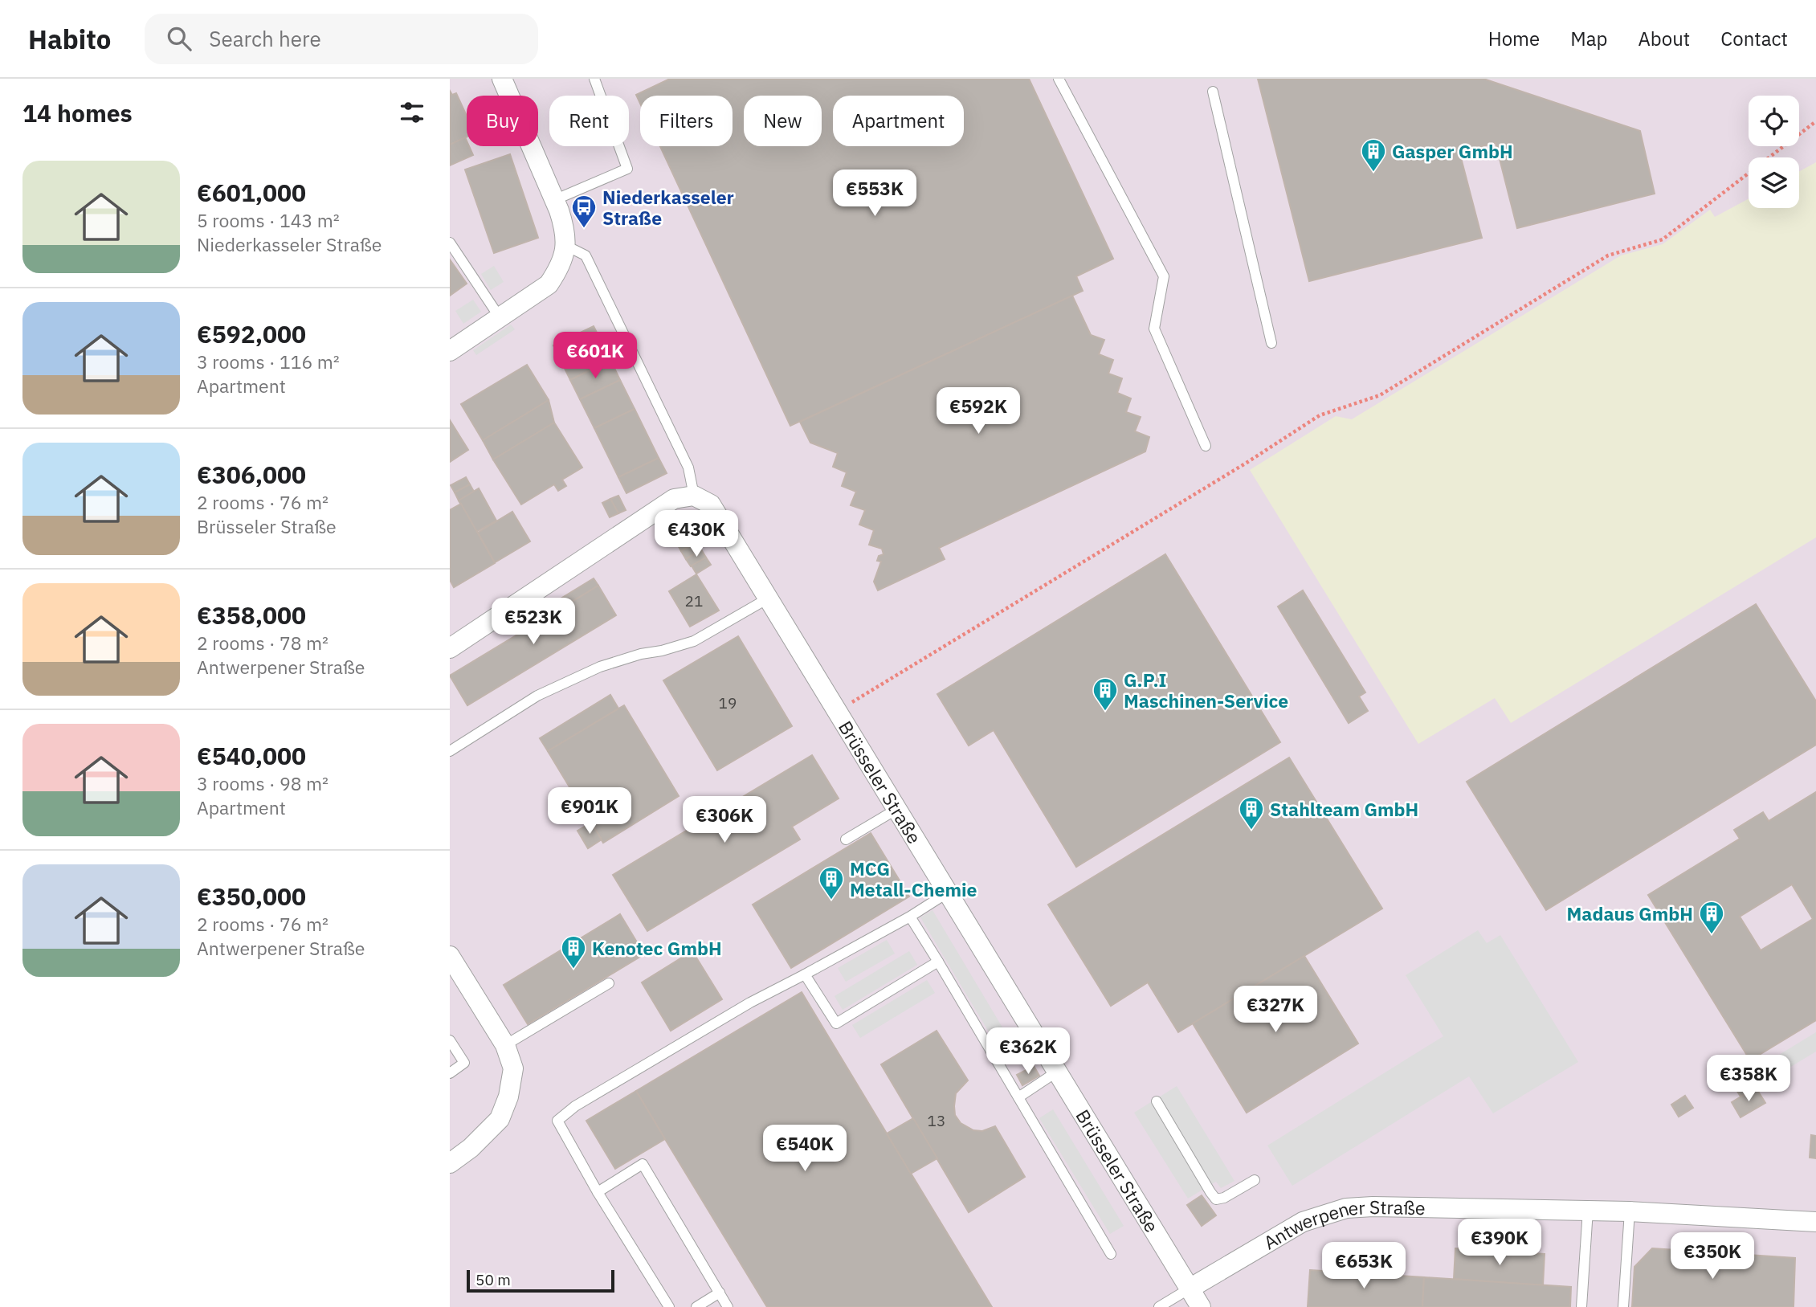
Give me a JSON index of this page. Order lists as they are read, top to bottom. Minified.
{"streets":{"street":["Brüsseler Straße","Antwerpener Straße"]},"crossings":[["Brüsseler Straße","Antwerpener Straße"]],"places":{"building":["Gasper GmbH","G.P.I Maschinen-Service","Stahlteam GmbH","MCG Metall-Chemie","Madaus GmbH","Kenotec GmbH"],"bus stop":["Niederkasseler Straße"]},"house_numbers":["21","19","13"],"scale_bar":"50 m","page":{"header":"Habito","search":"Search here","nav":["Home","Map","About","Contact"],"heading":"14 homes","chip":["Buy","Rent","Filters","New","Apartment"],"list":[{"name":"€601,000","note":"5 rooms · 143 m² · Niederkasseler Straße"},{"name":"€592,000","note":"3 rooms · 116 m² · Apartment"},{"name":"€306,000","note":"2 rooms · 76 m² · Brüsseler Straße"},{"name":"€358,000","note":"2 rooms · 78 m² · Antwerpener Straße"},{"name":"€540,000","note":"3 rooms · 98 m² · Apartment"},{"name":"€350,000","note":"2 rooms · 76 m² · Antwerpener Straße"}],"price":["€553K","€601K","€592K","€430K","€523K","€901K","€306K","€327K","€362K","€358K","€540K","€390K","€350K","€653K"],"scale":"50 m"}}
